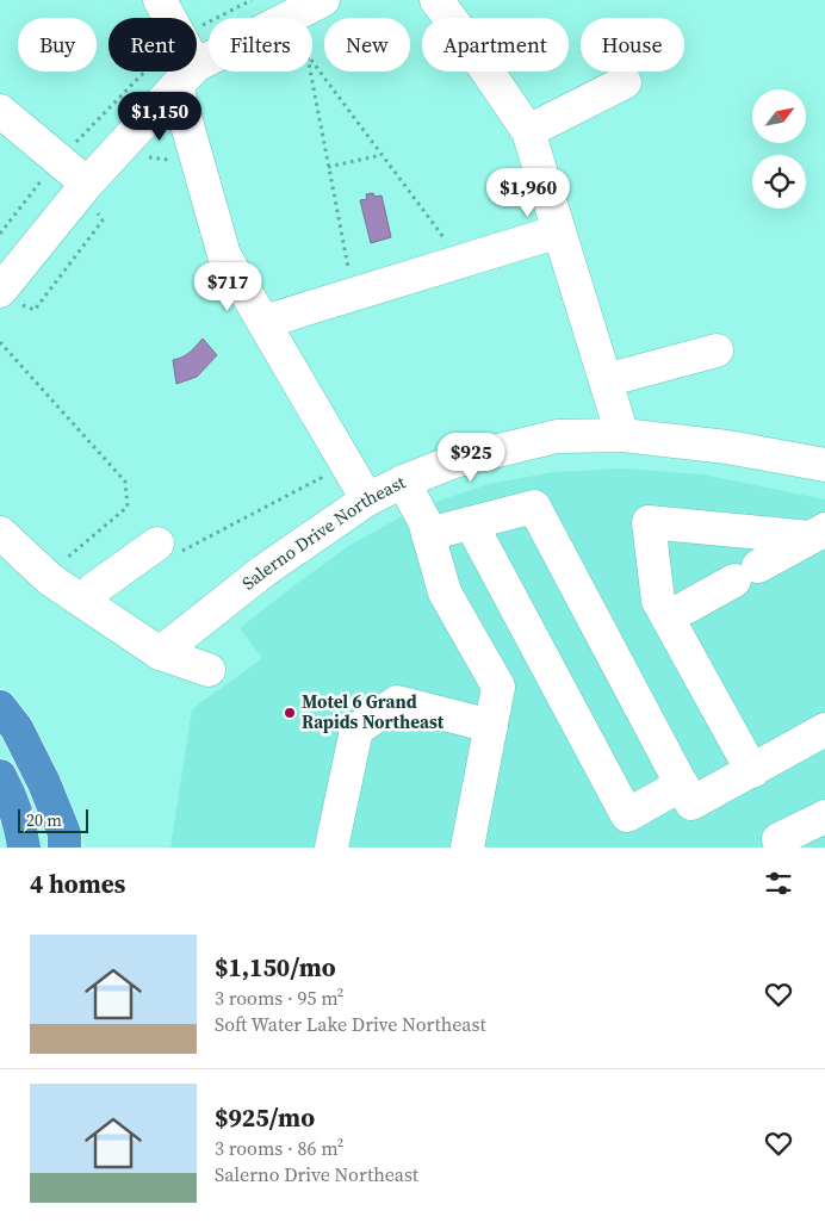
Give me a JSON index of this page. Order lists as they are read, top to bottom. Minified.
{"streets":{"street":["Salerno Drive Northeast"]},"places":["Motel 6 Grand Rapids Northeast"],"scale_bar":"20 m","north":"top right","page":{"chip":["Buy","Rent","Filters","New","Apartment","House"],"price":["$1,150","$1,960","$717","$925"],"scale":"20 m","heading":"4 homes","list":[{"name":"$1,150/mo","note":"3 rooms · 95 m² · Soft Water Lake Drive Northeast"},{"name":"$925/mo","note":"3 rooms · 86 m² · Salerno Drive Northeast"}]}}
